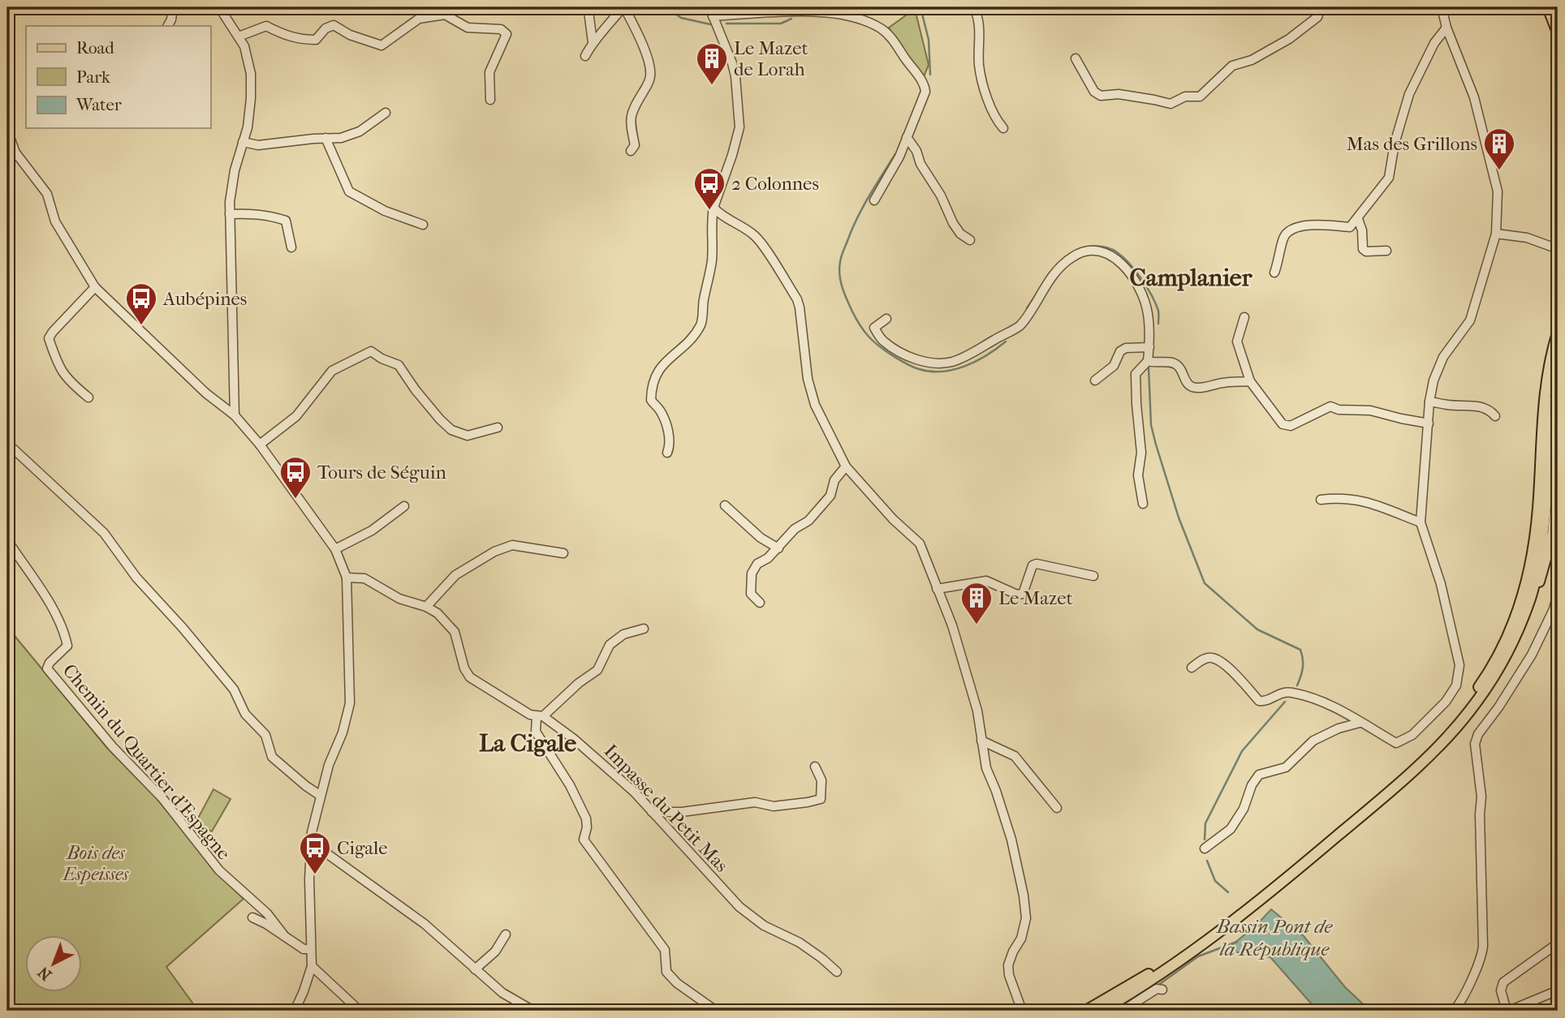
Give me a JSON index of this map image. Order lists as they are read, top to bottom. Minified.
{"streets":{"street":["Chemin du Quartier d'Espagne","Impasse du Petit Mas"]},"districts":["Camplanier","La Cigale"],"water":["Bassin Pont de la République"],"parks":["Bois des Espeisses"],"places":{"building":["Le Mazet de Lorah","Mas des Grillons","Le Mazet"],"bus stop":["2 Colonnes","Aubépines","Tours de Séguin","Cigale"]},"legend":["Road","Park","Water"],"north":"bottom left"}
